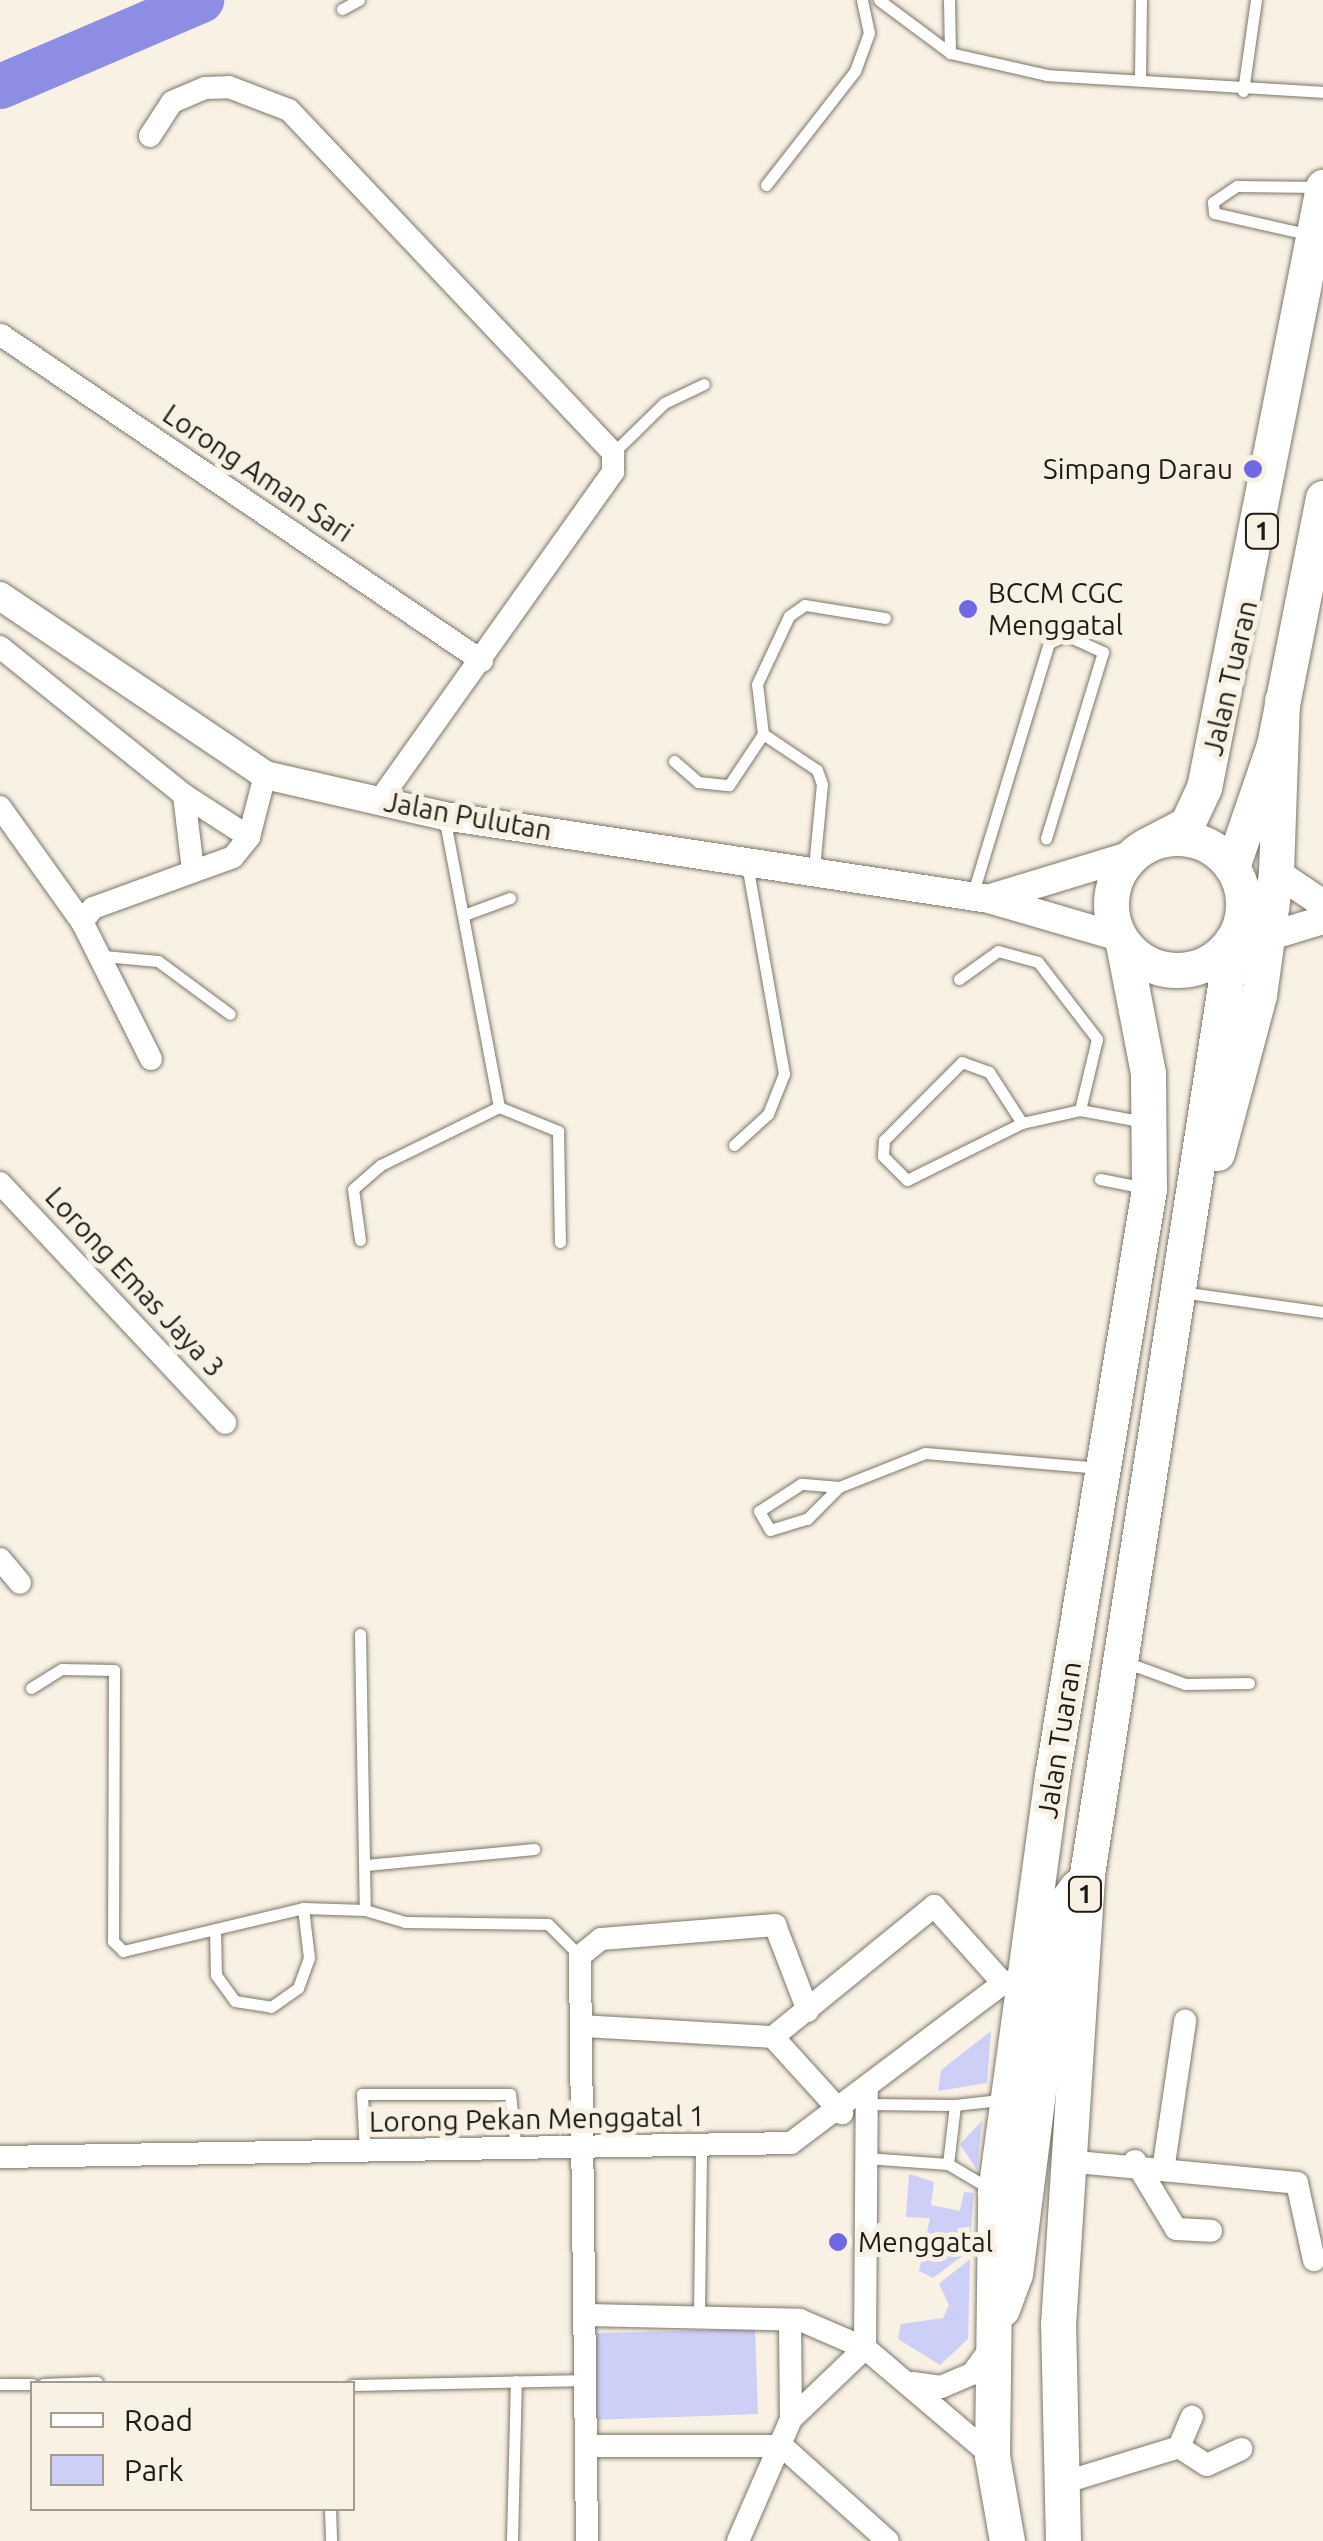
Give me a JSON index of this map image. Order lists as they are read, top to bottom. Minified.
{"streets":{"main road":["1","Jalan Tuaran"],"street":["Lorong Aman Sari","Jalan Pulutan","Lorong Emas Jaya 3","Lorong Pekan Menggatal 1"]},"crossings":[["1","Jalan Tuaran"],["1","Jalan Pulutan"],["Jalan Tuaran","Jalan Pulutan"],["Jalan Tuaran","Lorong Pekan Menggatal 1"]],"places":["Simpang Darau","BCCM CGC Menggatal","Menggatal"],"legend":["Road","Park"]}
